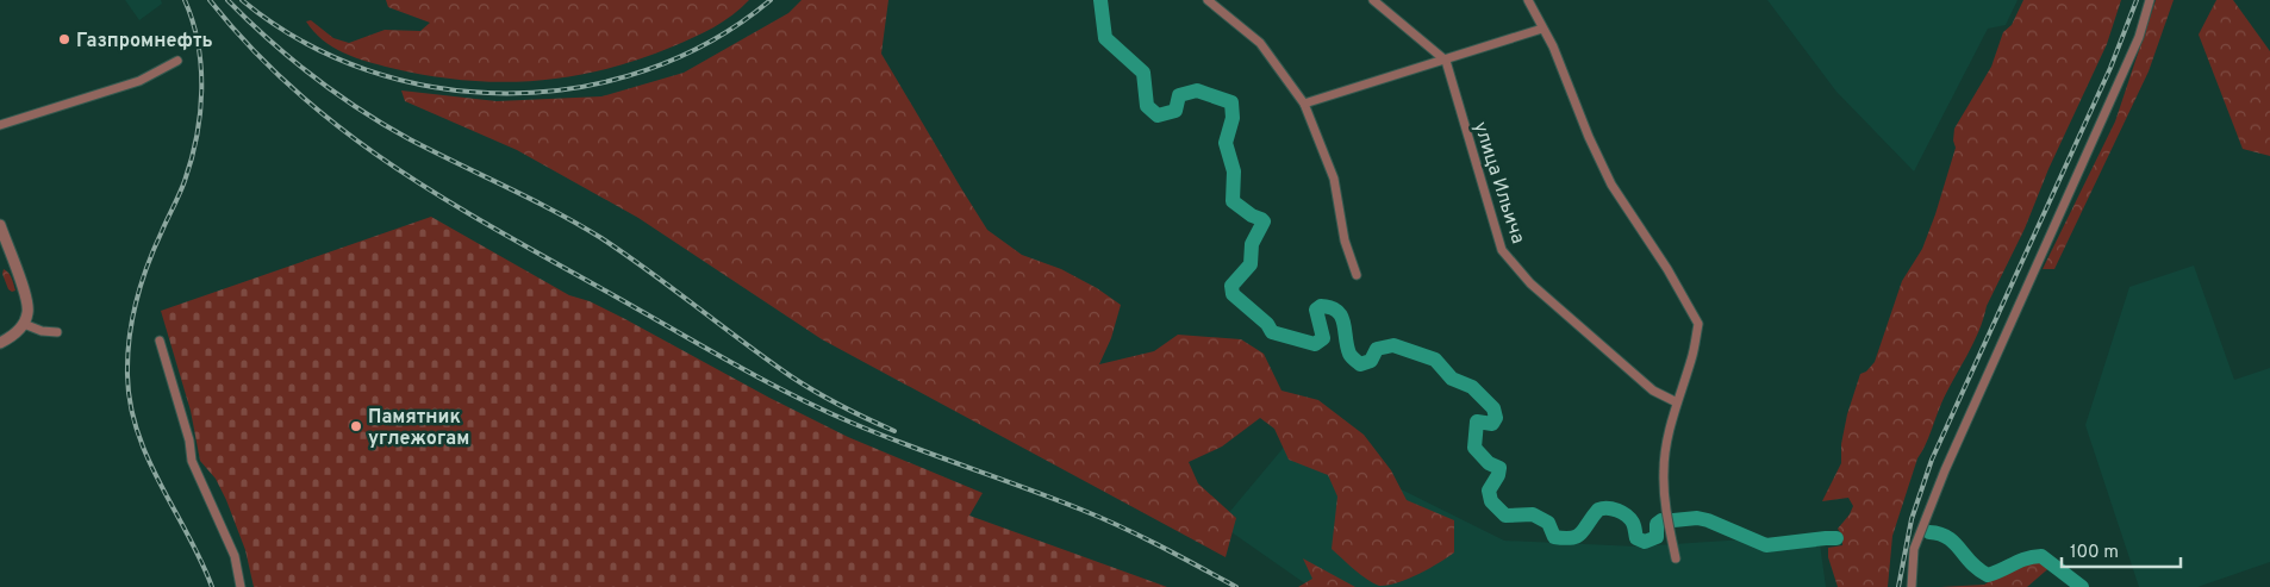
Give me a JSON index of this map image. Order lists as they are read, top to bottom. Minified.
{"streets":{"street":["улица Ильича"]},"places":["Газпромнефть","Памятник углежогам"],"scale_bar":"100 m"}
